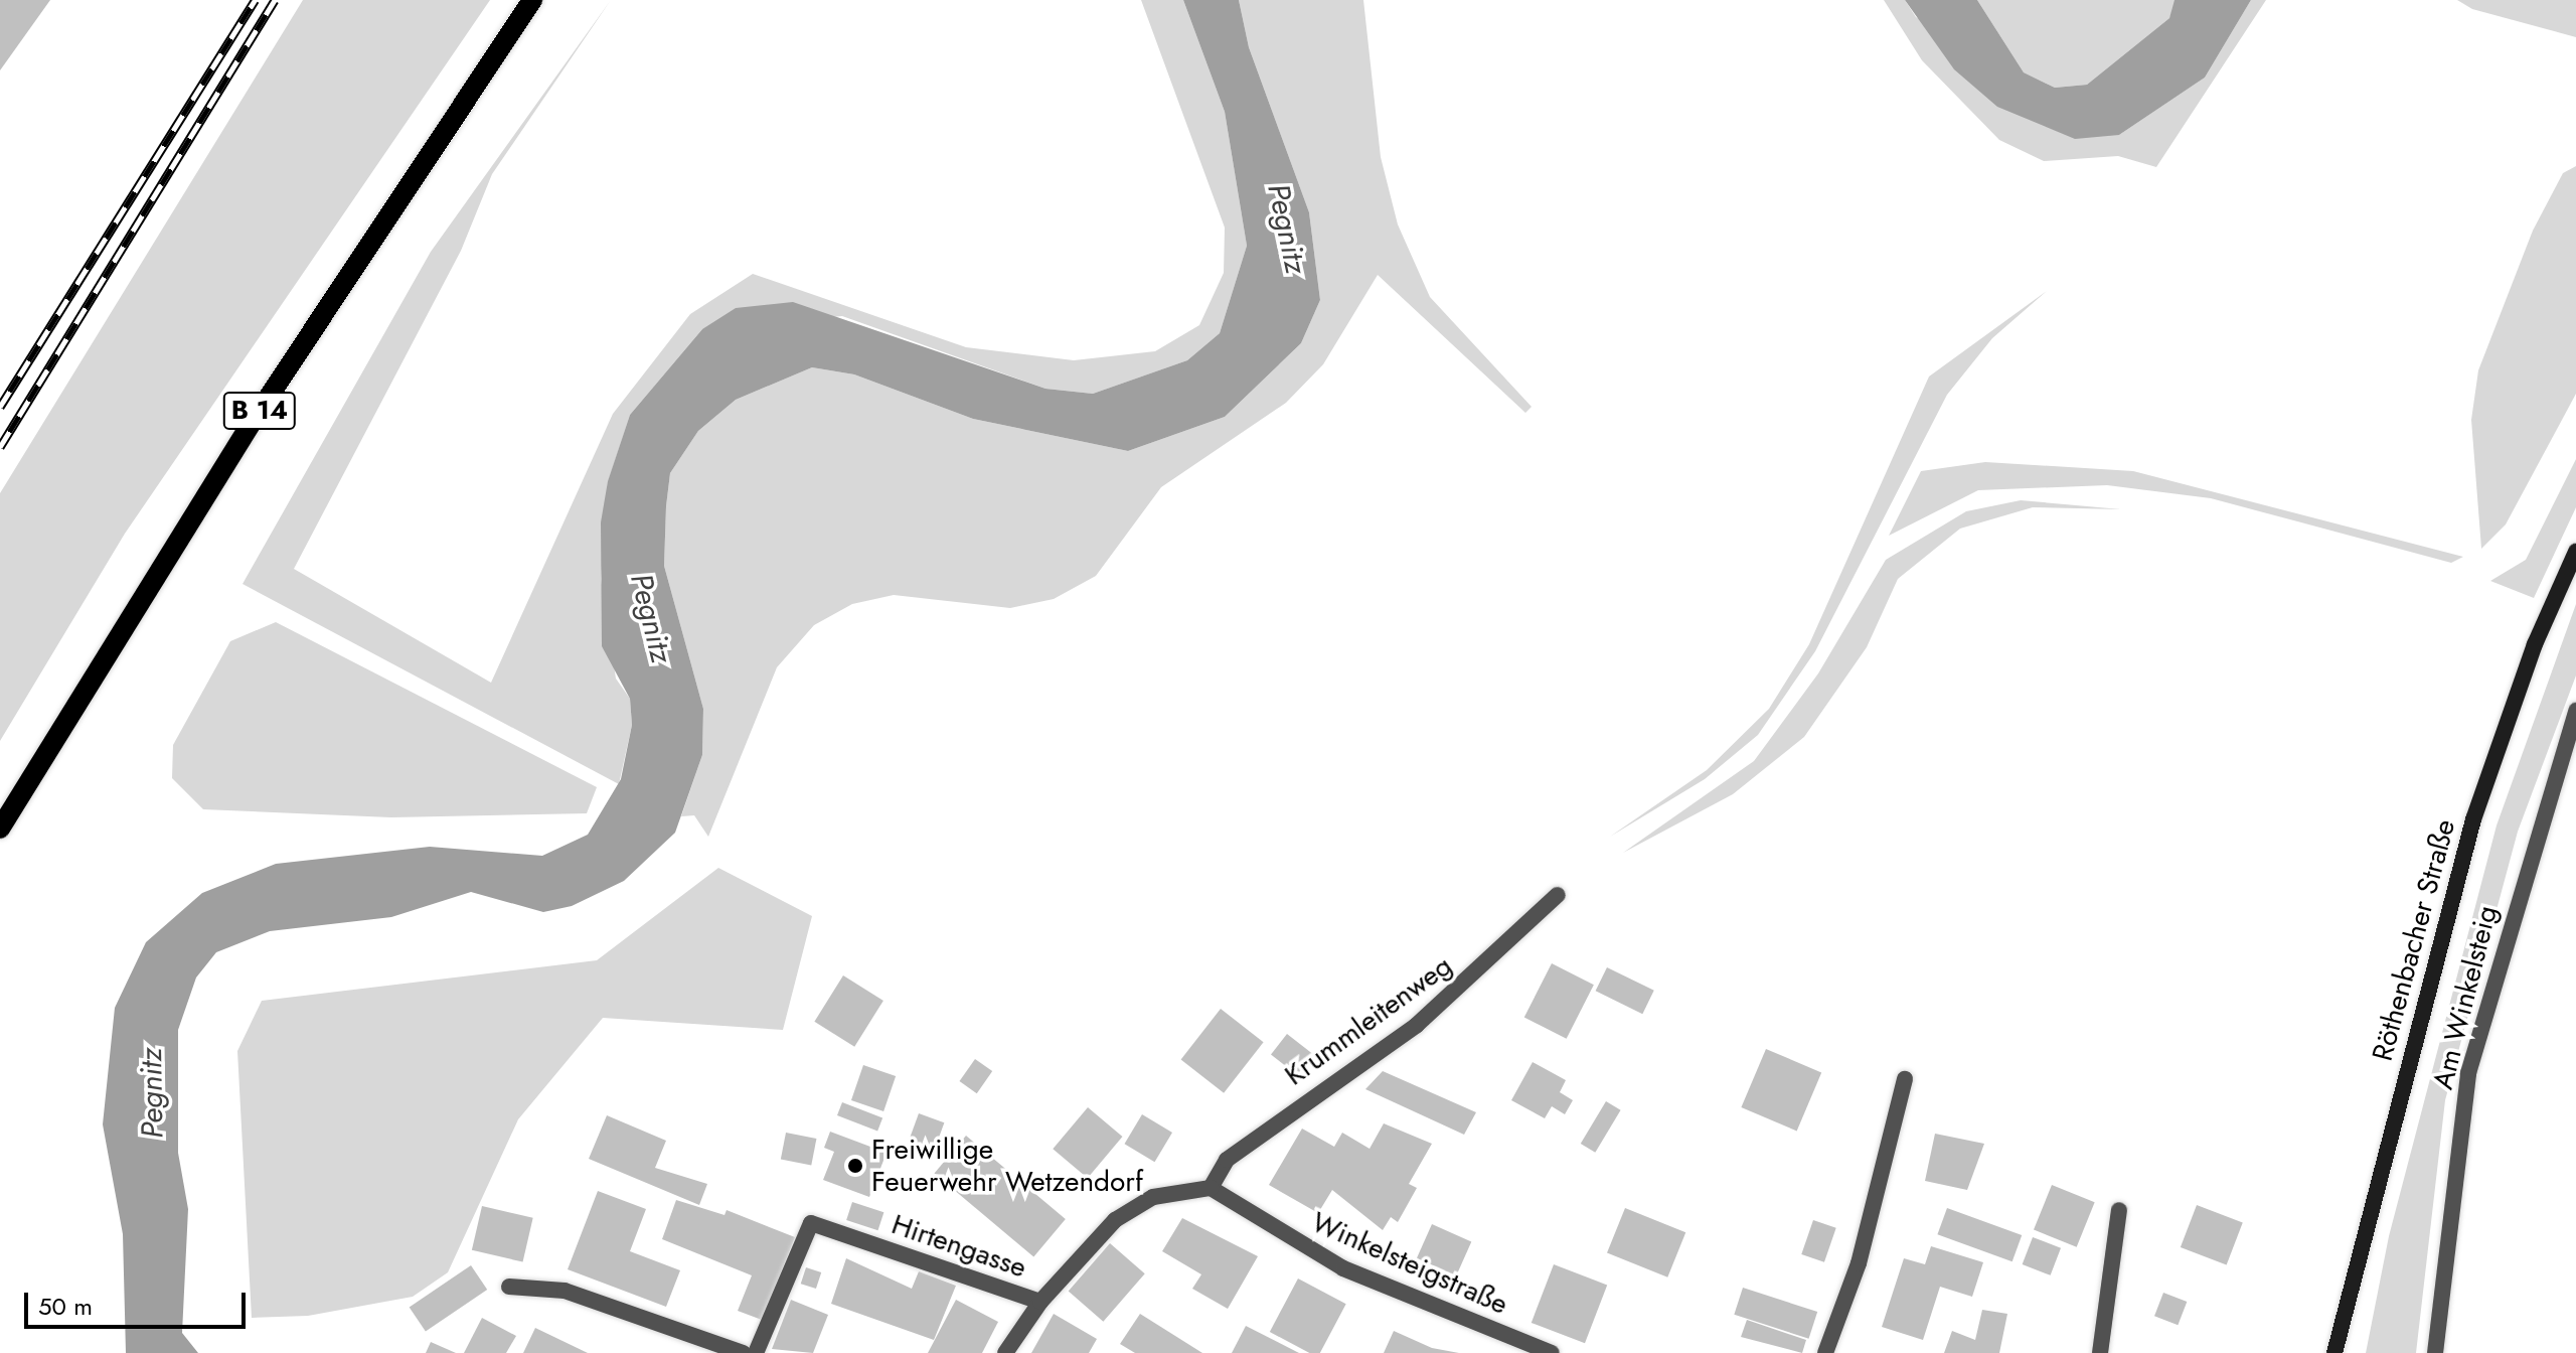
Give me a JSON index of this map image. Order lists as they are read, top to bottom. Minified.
{"streets":{"main road":["B 14","Röthenbacher Straße"],"street":["Am Winkelsteig","Krummleitenweg","Hirtengasse","Winkelsteigstraße"]},"crossings":[["Krummleitenweg","Winkelsteigstraße"]],"water":["Pegnitz"],"places":["Freiwillige Feuerwehr Wetzendorf"],"scale_bar":"50 m"}
